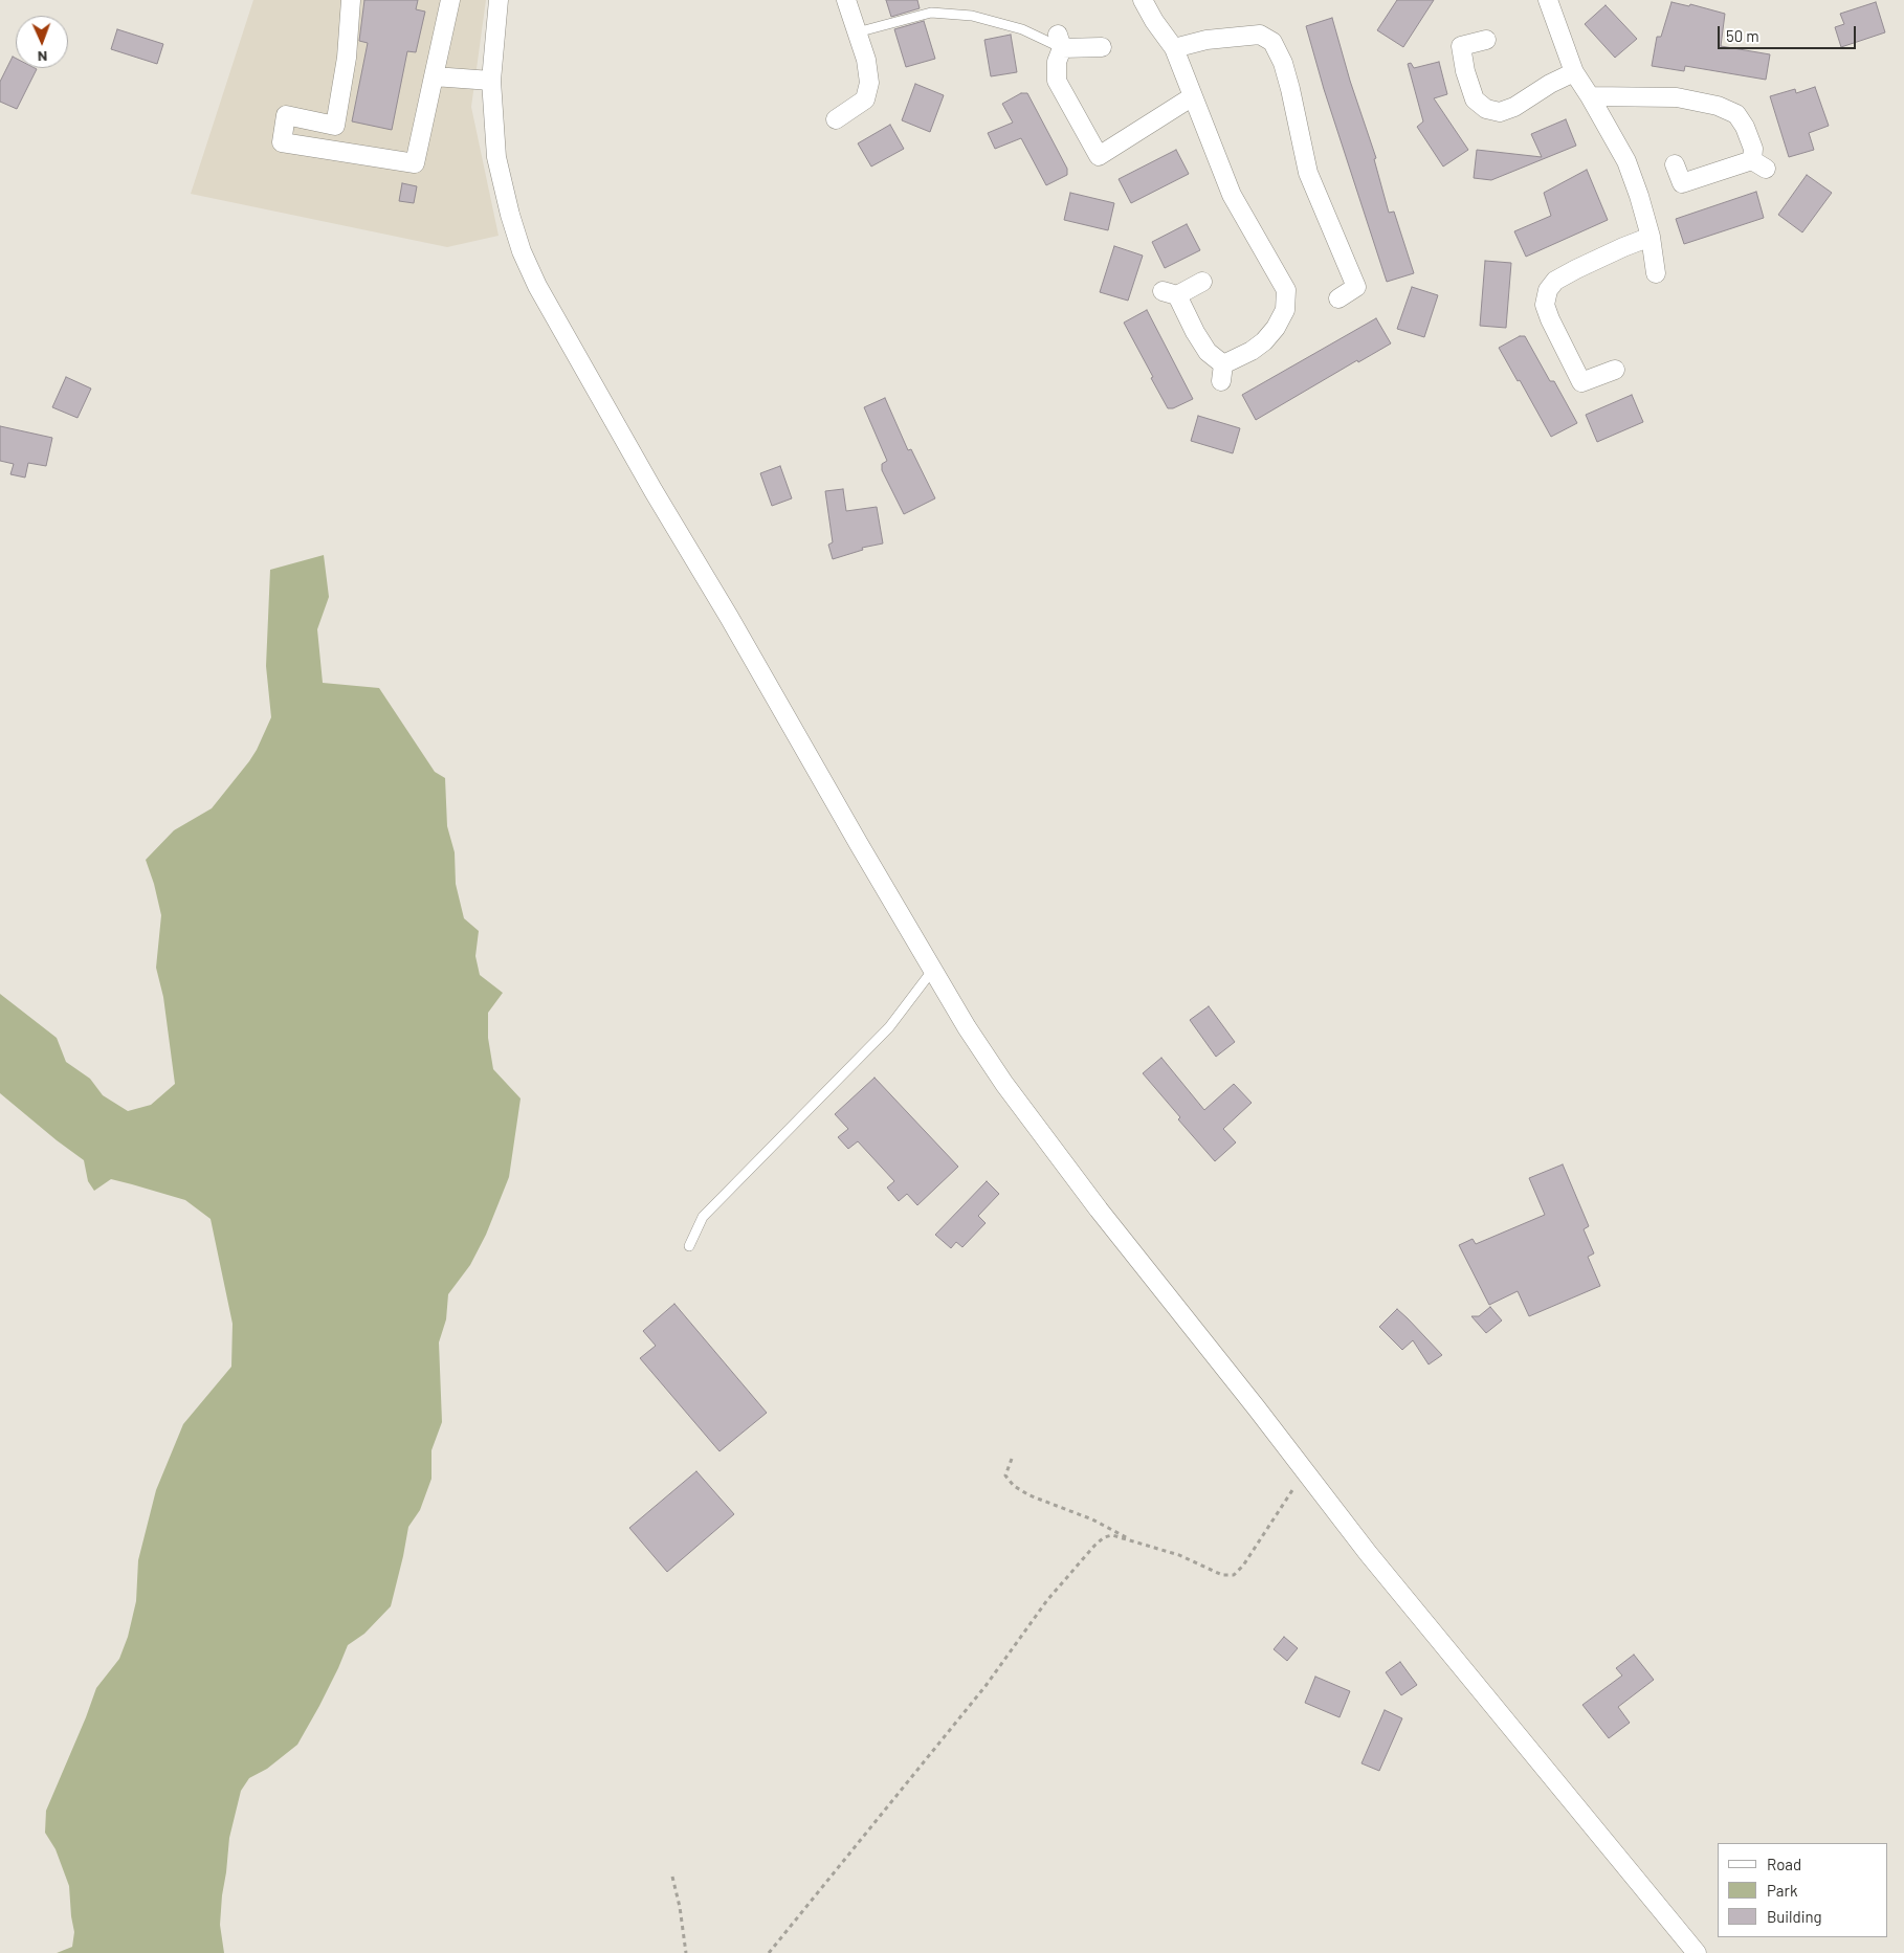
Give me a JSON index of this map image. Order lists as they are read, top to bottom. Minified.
{"legend":["Road","Park","Building"],"scale_bar":"50 m","north":"bottom"}
